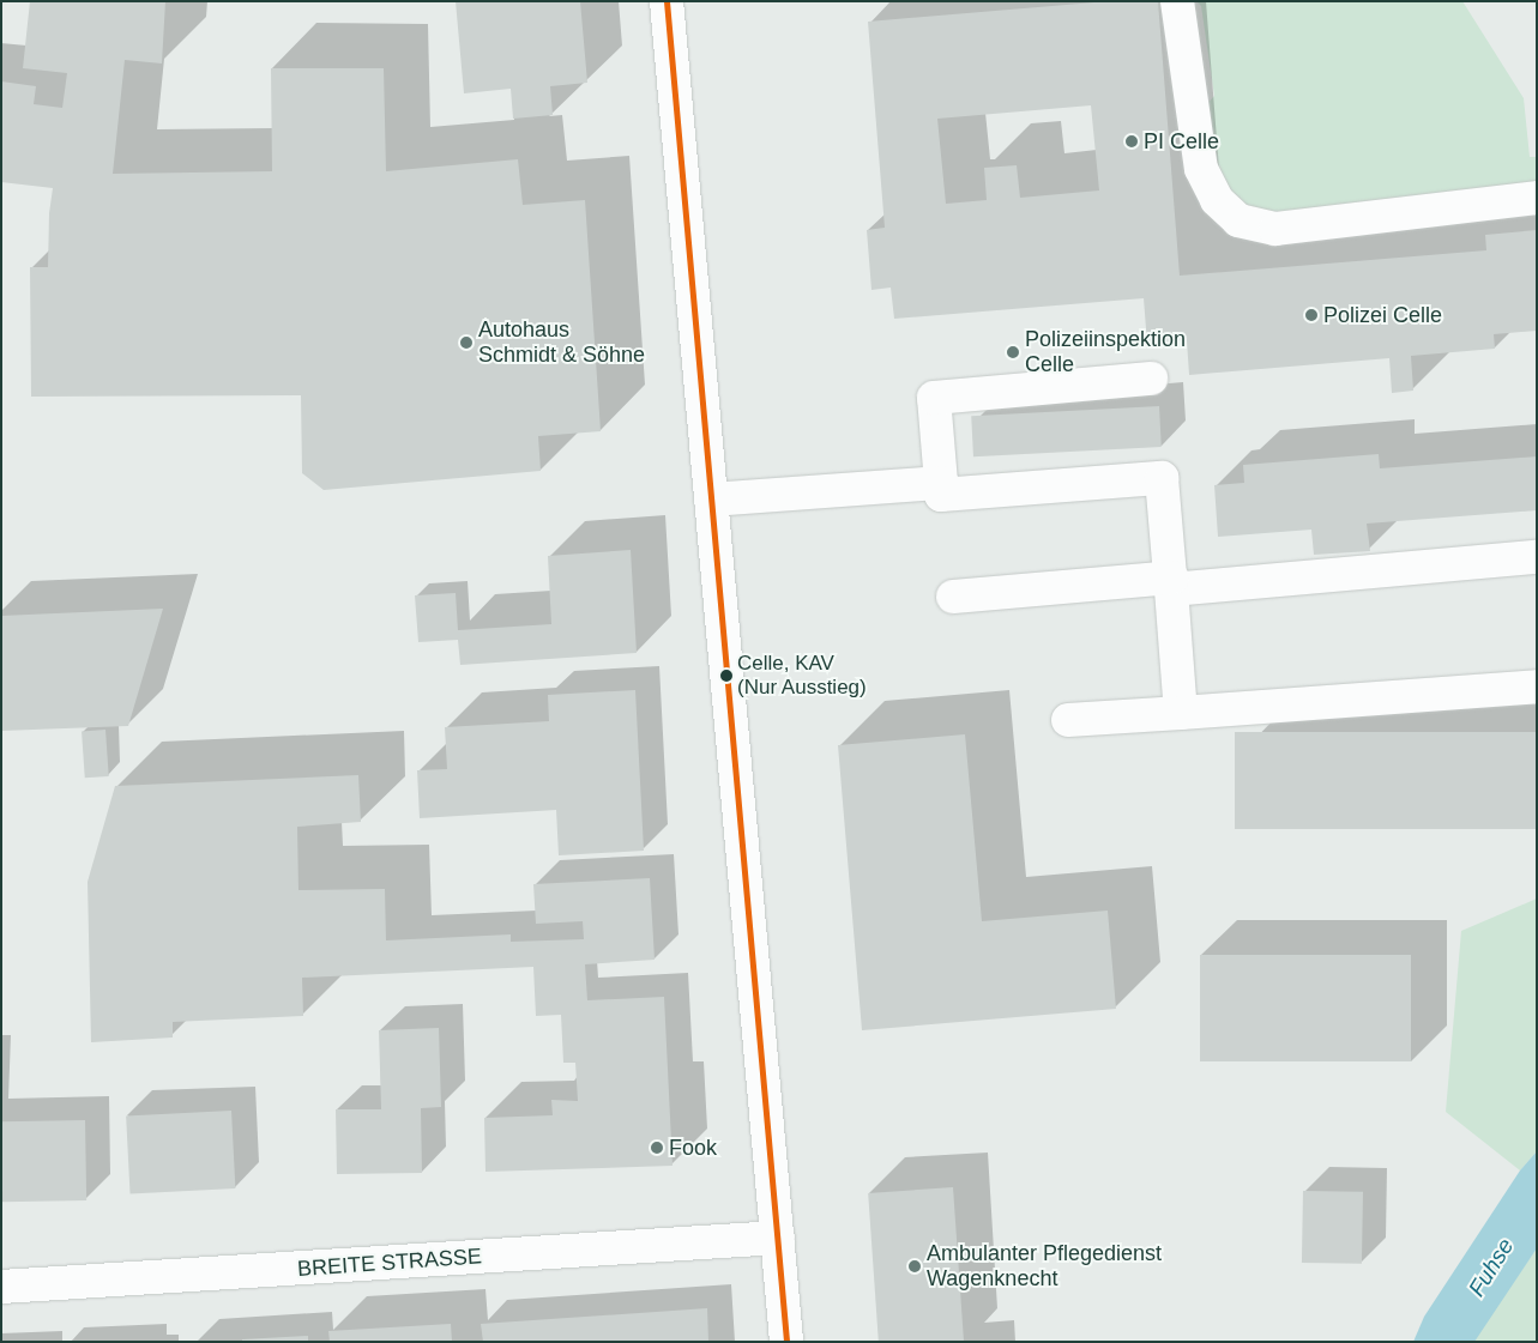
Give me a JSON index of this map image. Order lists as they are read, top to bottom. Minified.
{"streets":{"street":["BREITE STRASSE"]},"water":["Fuhse"],"places":["PI Celle","Polizei Celle","Autohaus Schmidt & Söhne","Polizeiinspektion Celle","Celle, KAV (Nur Ausstieg)","Fook","Ambulanter Pflegedienst Wagenknecht"]}
